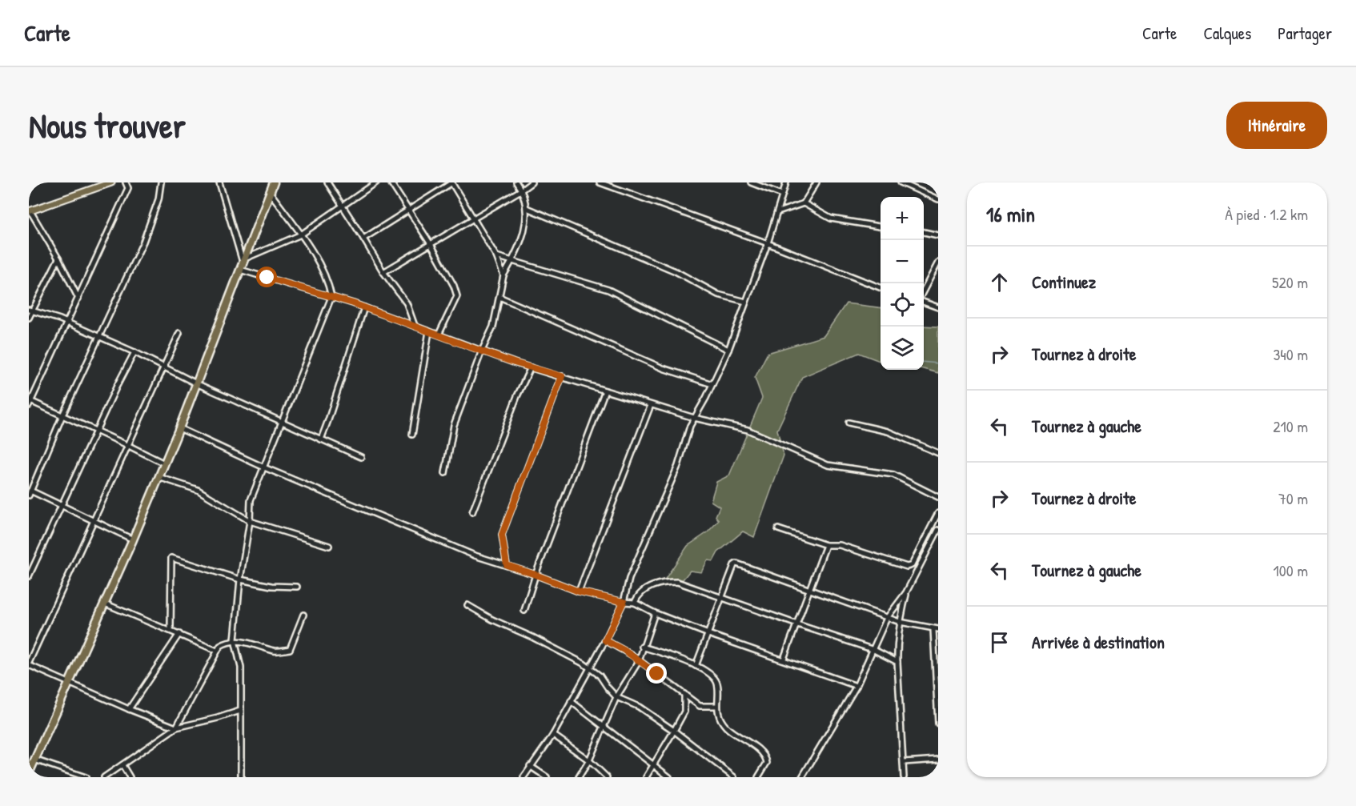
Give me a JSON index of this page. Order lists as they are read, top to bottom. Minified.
{"page":{"header":"Carte","nav":["Carte","Calques","Partager"],"buttons":"Itinéraire","title":"Nous trouver","heading":["16 min","À pied · 1.2 km"],"map_buttons":["+","−"],"list":[["Continuez","520 m"],["Tournez à droite","340 m"],["Tournez à gauche","210 m"],["Tournez à droite","70 m"],["Tournez à gauche","100 m"],"Arrivée à destination"]}}
